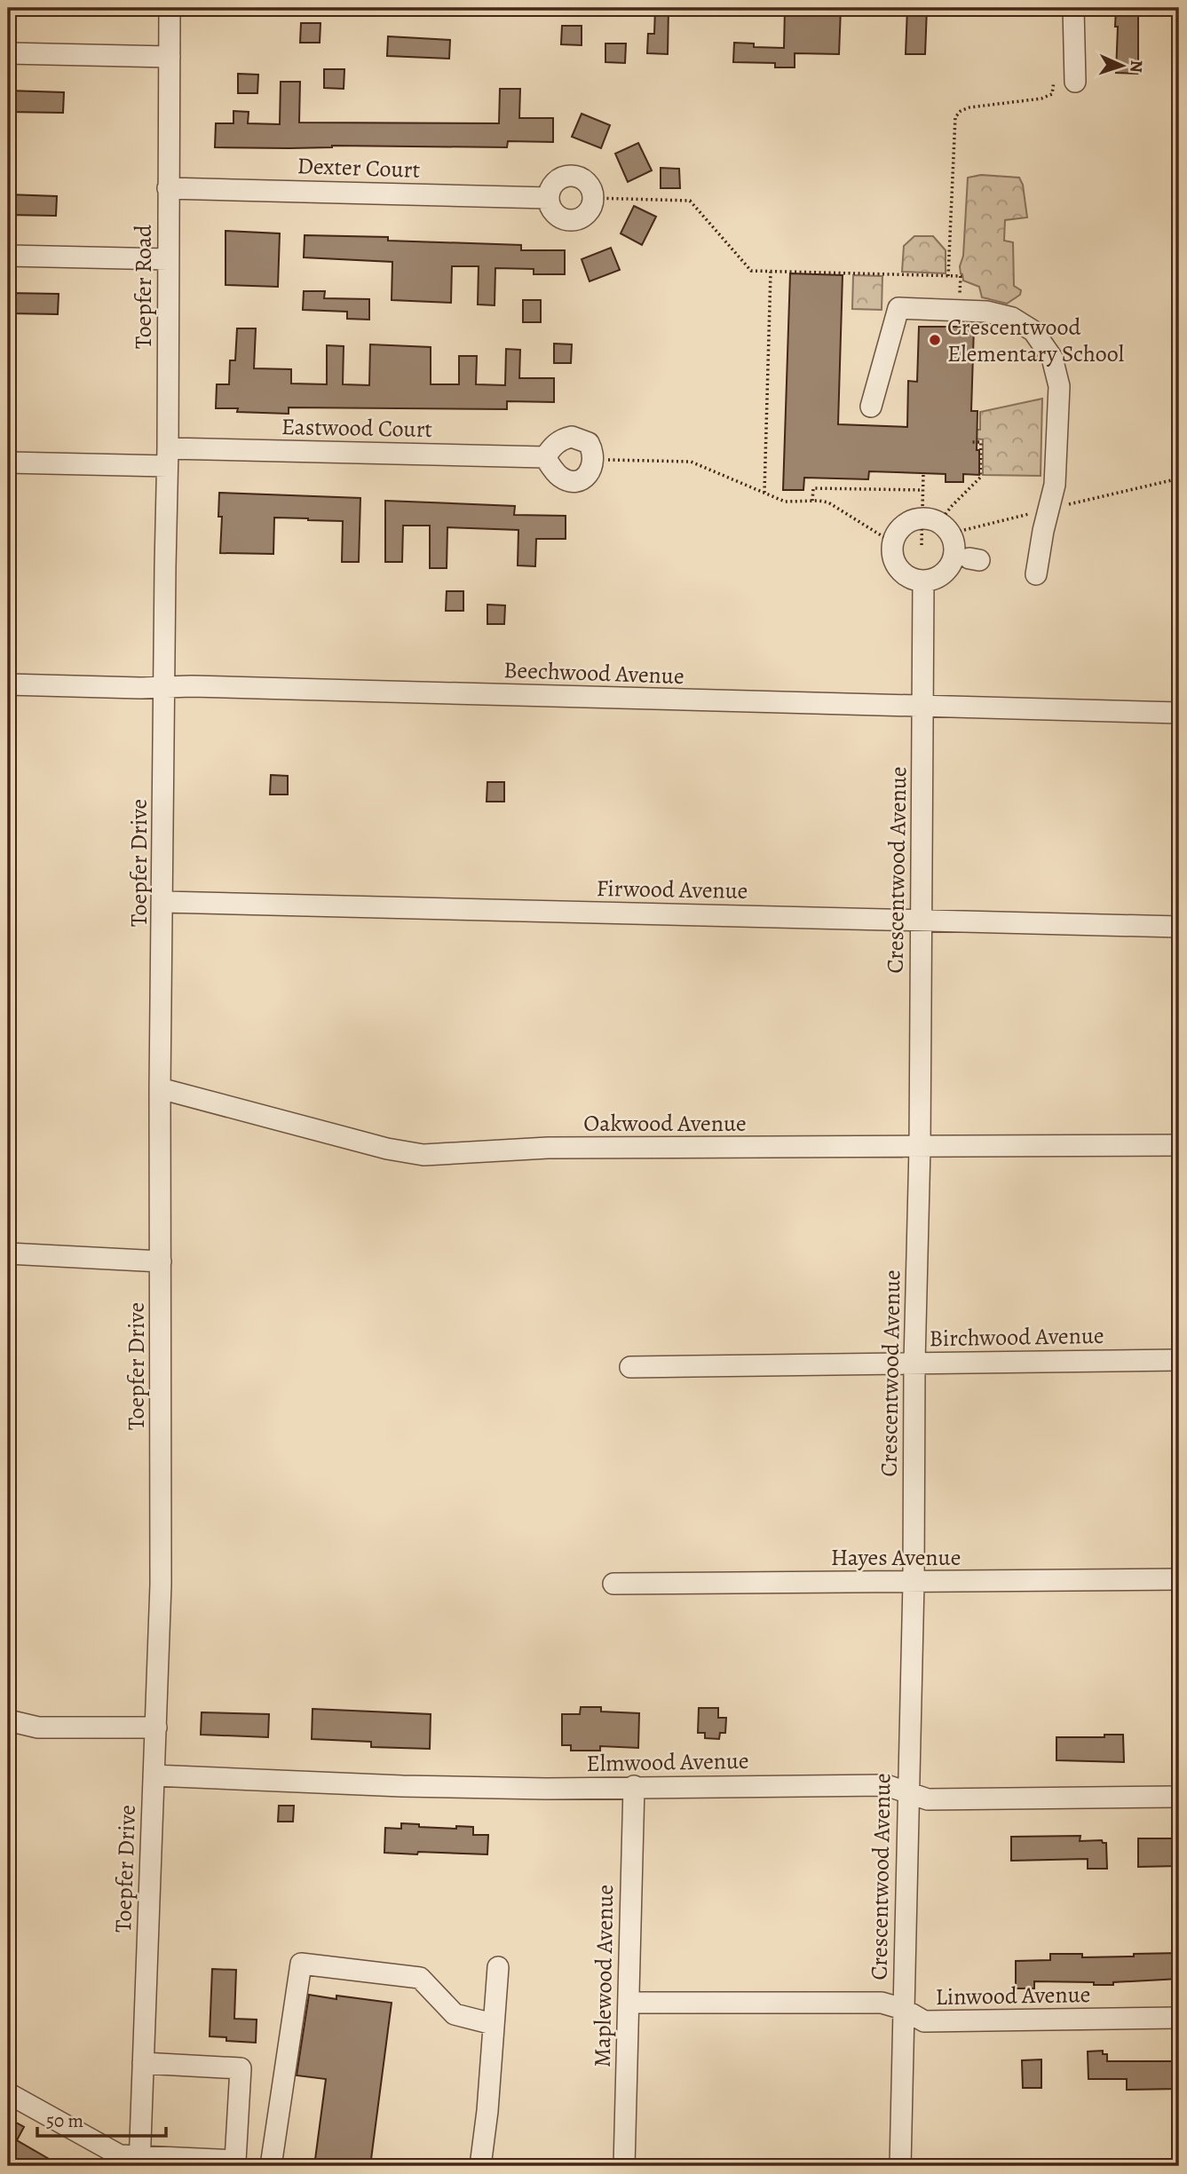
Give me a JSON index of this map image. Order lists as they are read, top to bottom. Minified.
{"streets":{"street":["Dexter Court","Toepfer Road","Eastwood Court","Beechwood Avenue","Toepfer Drive","Crescentwood Avenue","Firwood Avenue","Oakwood Avenue","Birchwood Avenue","Hayes Avenue","Elmwood Avenue","Maplewood Avenue","Linwood Avenue"]},"crossings":[["Dexter Court","Toepfer Road"],["Toepfer Road","Eastwood Court"],["Toepfer Road","Toepfer Drive"],["Beechwood Avenue","Toepfer Drive"],["Beechwood Avenue","Crescentwood Avenue"],["Toepfer Drive","Firwood Avenue"],["Toepfer Drive","Oakwood Avenue"],["Toepfer Drive","Elmwood Avenue"],["Crescentwood Avenue","Firwood Avenue"],["Crescentwood Avenue","Oakwood Avenue"],["Crescentwood Avenue","Birchwood Avenue"],["Crescentwood Avenue","Hayes Avenue"],["Crescentwood Avenue","Elmwood Avenue"],["Crescentwood Avenue","Linwood Avenue"],["Elmwood Avenue","Maplewood Avenue"],["Maplewood Avenue","Linwood Avenue"]],"places":["Crescentwood Elementary School"],"scale_bar":"50 m","north":"right"}
